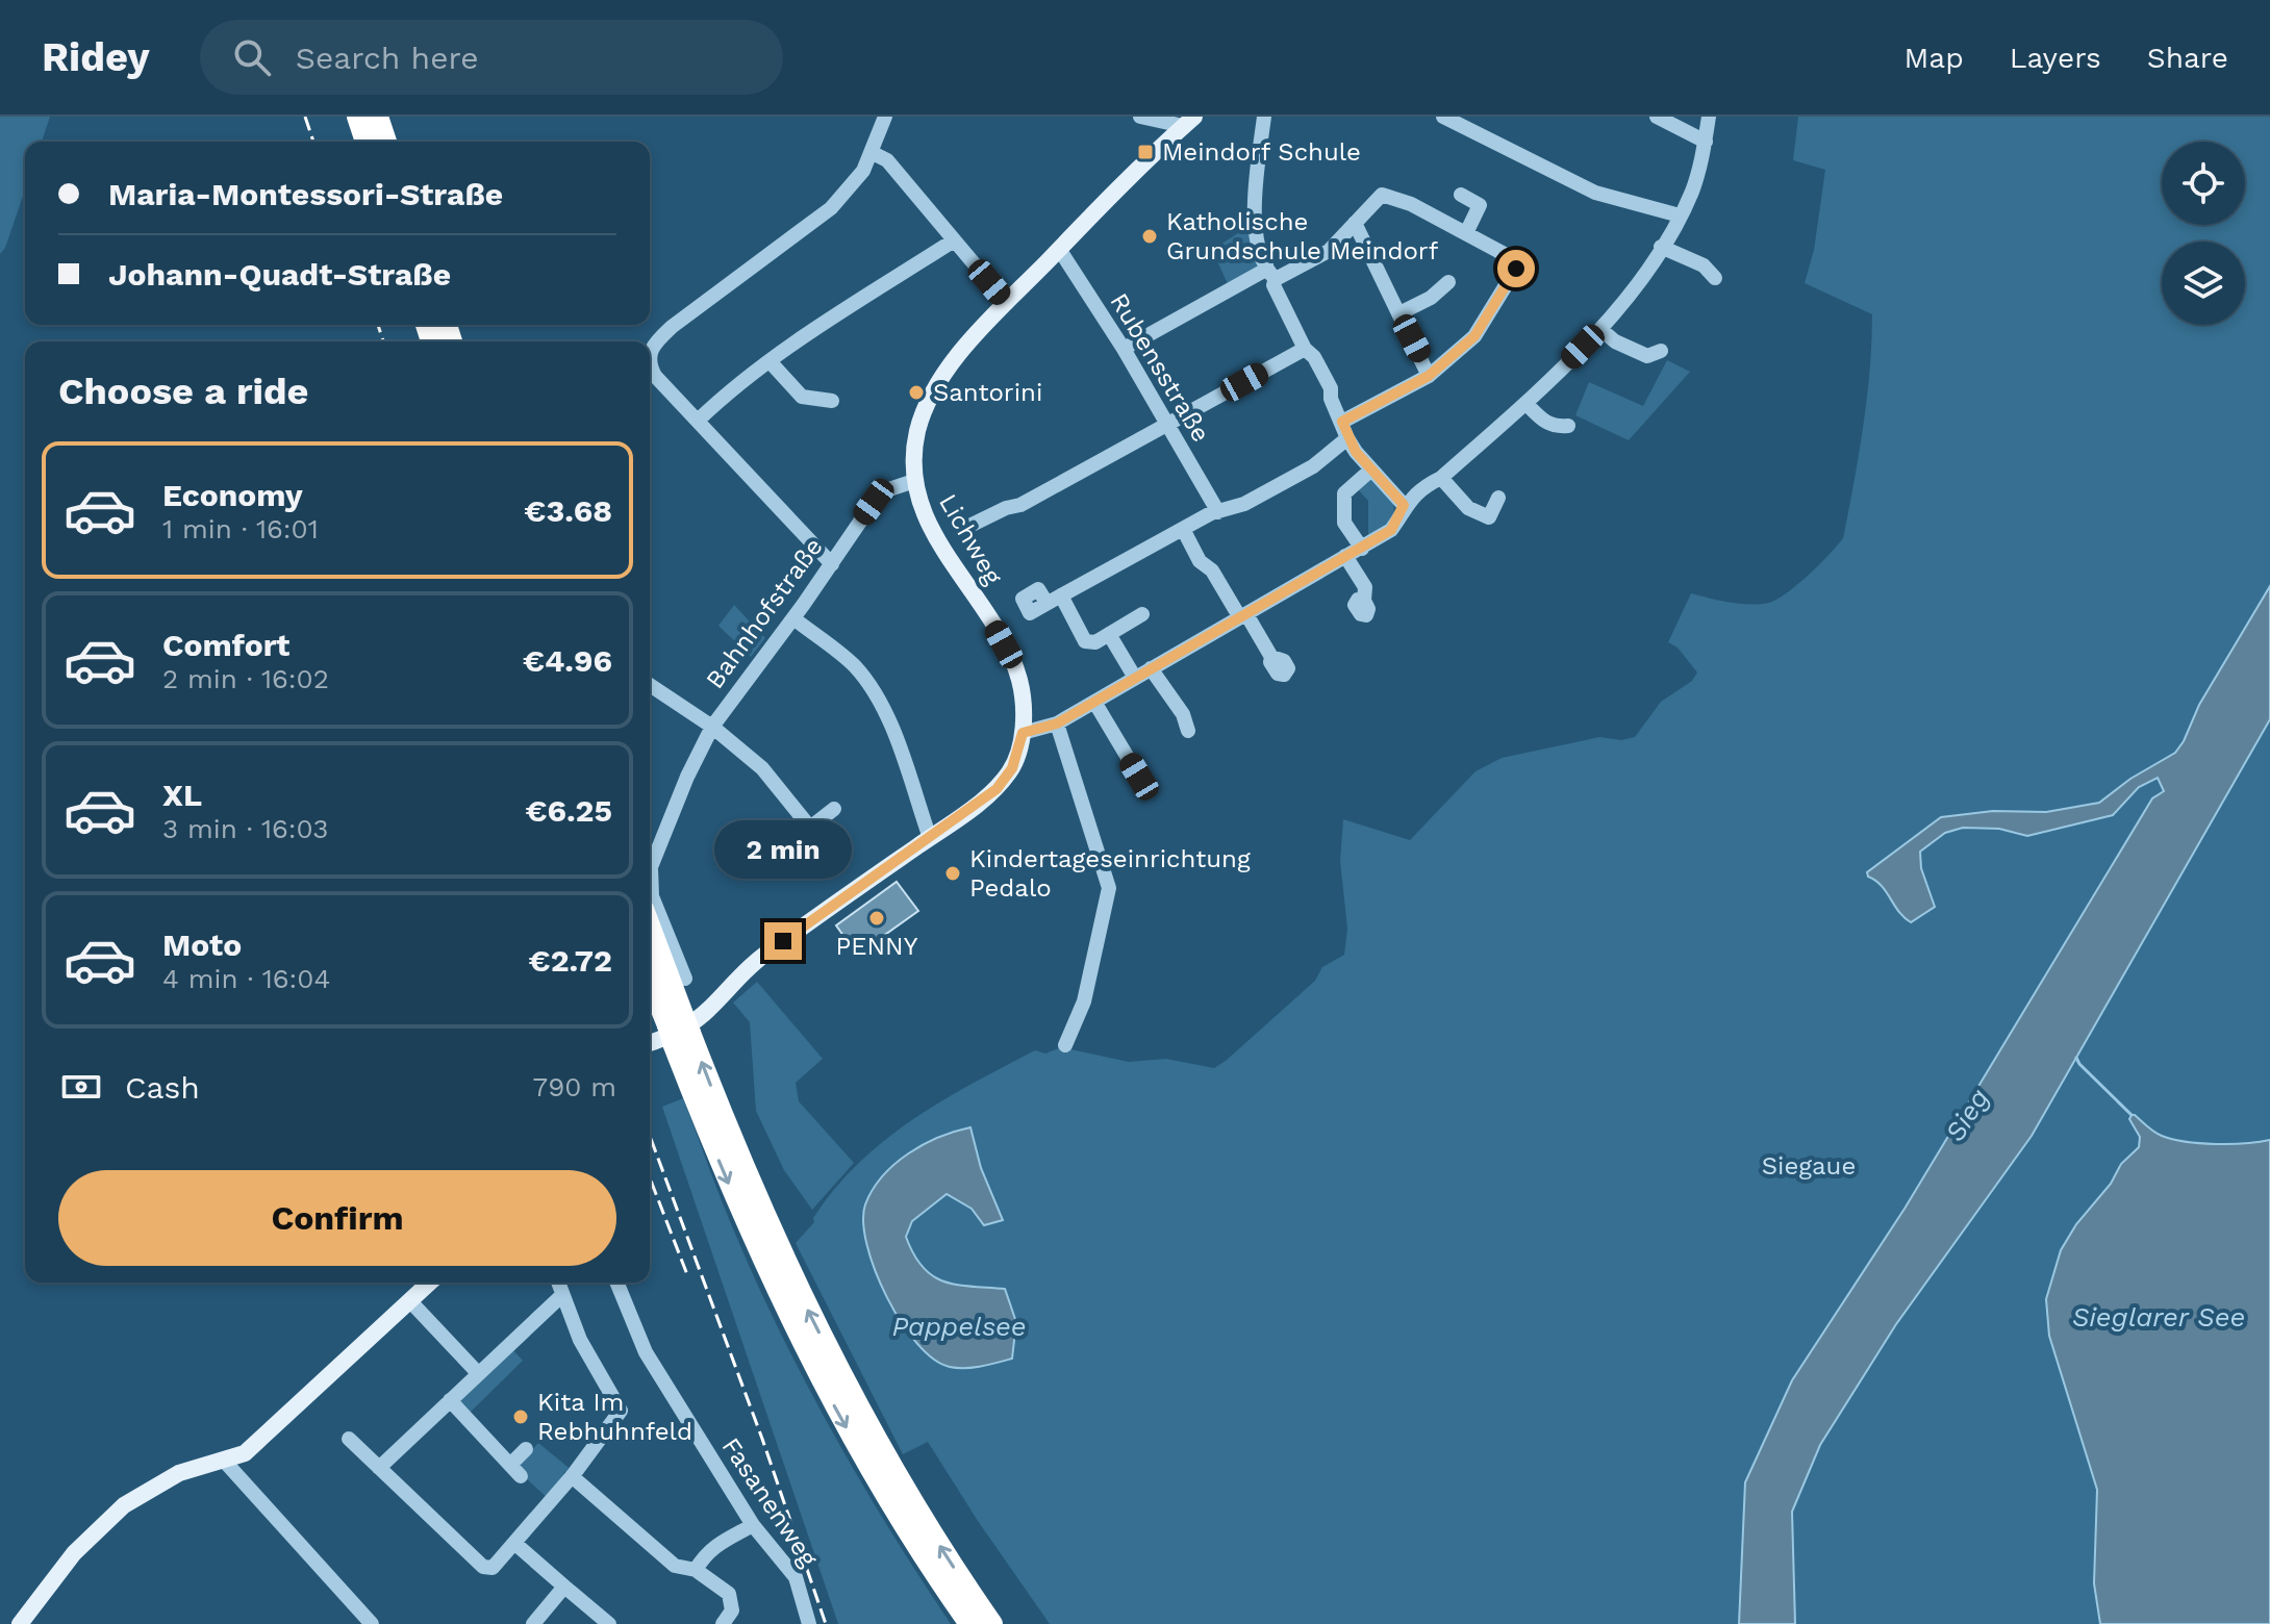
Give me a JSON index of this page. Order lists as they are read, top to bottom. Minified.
{"streets":{"main road":["Lichweg"],"street":["Rubensstraße","Bahnhofstraße","Fasanenweg"]},"crossings":[["Lichweg","Bahnhofstraße"]],"water":["Sieg","Sieglarer See","Pappelsee"],"parks":["Siegaue"],"places":{"transit":["Meindorf Schule"],"other":["Katholische Grundschule Meindorf","Santorini","Kindertageseinrichtung Pedalo","PENNY","Kita Im Rebhuhnfeld"]},"page":{"header":"Ridey","search":"Search here","nav":["Map","Layers","Share"],"banner":["Maria-Montessori-Straße","Johann-Quadt-Straße"],"heading":"Choose a ride","list":[{"name":"Economy","note":"1 min · 16:01","value":"€3.68"},{"name":"Comfort","note":"2 min · 16:02","value":"€4.96"},{"name":"XL","note":"3 min · 16:03","value":"€6.25"},{"name":"Moto","note":"4 min · 16:04","value":"€2.72"}],"bubble":"2 min","pay":["Cash","790 m"],"buttons":"Confirm"}}
